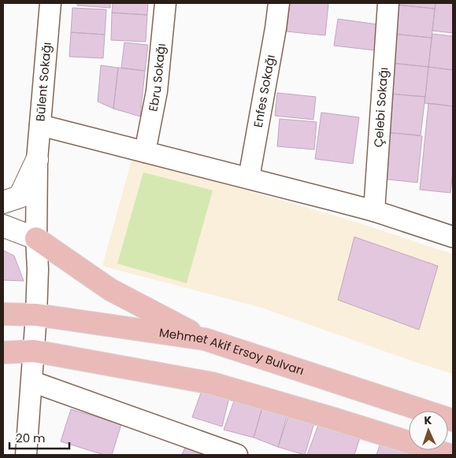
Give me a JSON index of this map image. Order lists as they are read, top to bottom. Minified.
{"streets":{"main road":["Mehmet Akif Ersoy Bulvarı"],"street":["Ebru Sokağı","Bülent Sokağı","Enfes Sokağı","Çelebi Sokağı"]},"crossings":[["Bülent Sokağı","Mehmet Akif Ersoy Bulvarı"]],"scale_bar":"20 m","north":"top"}
